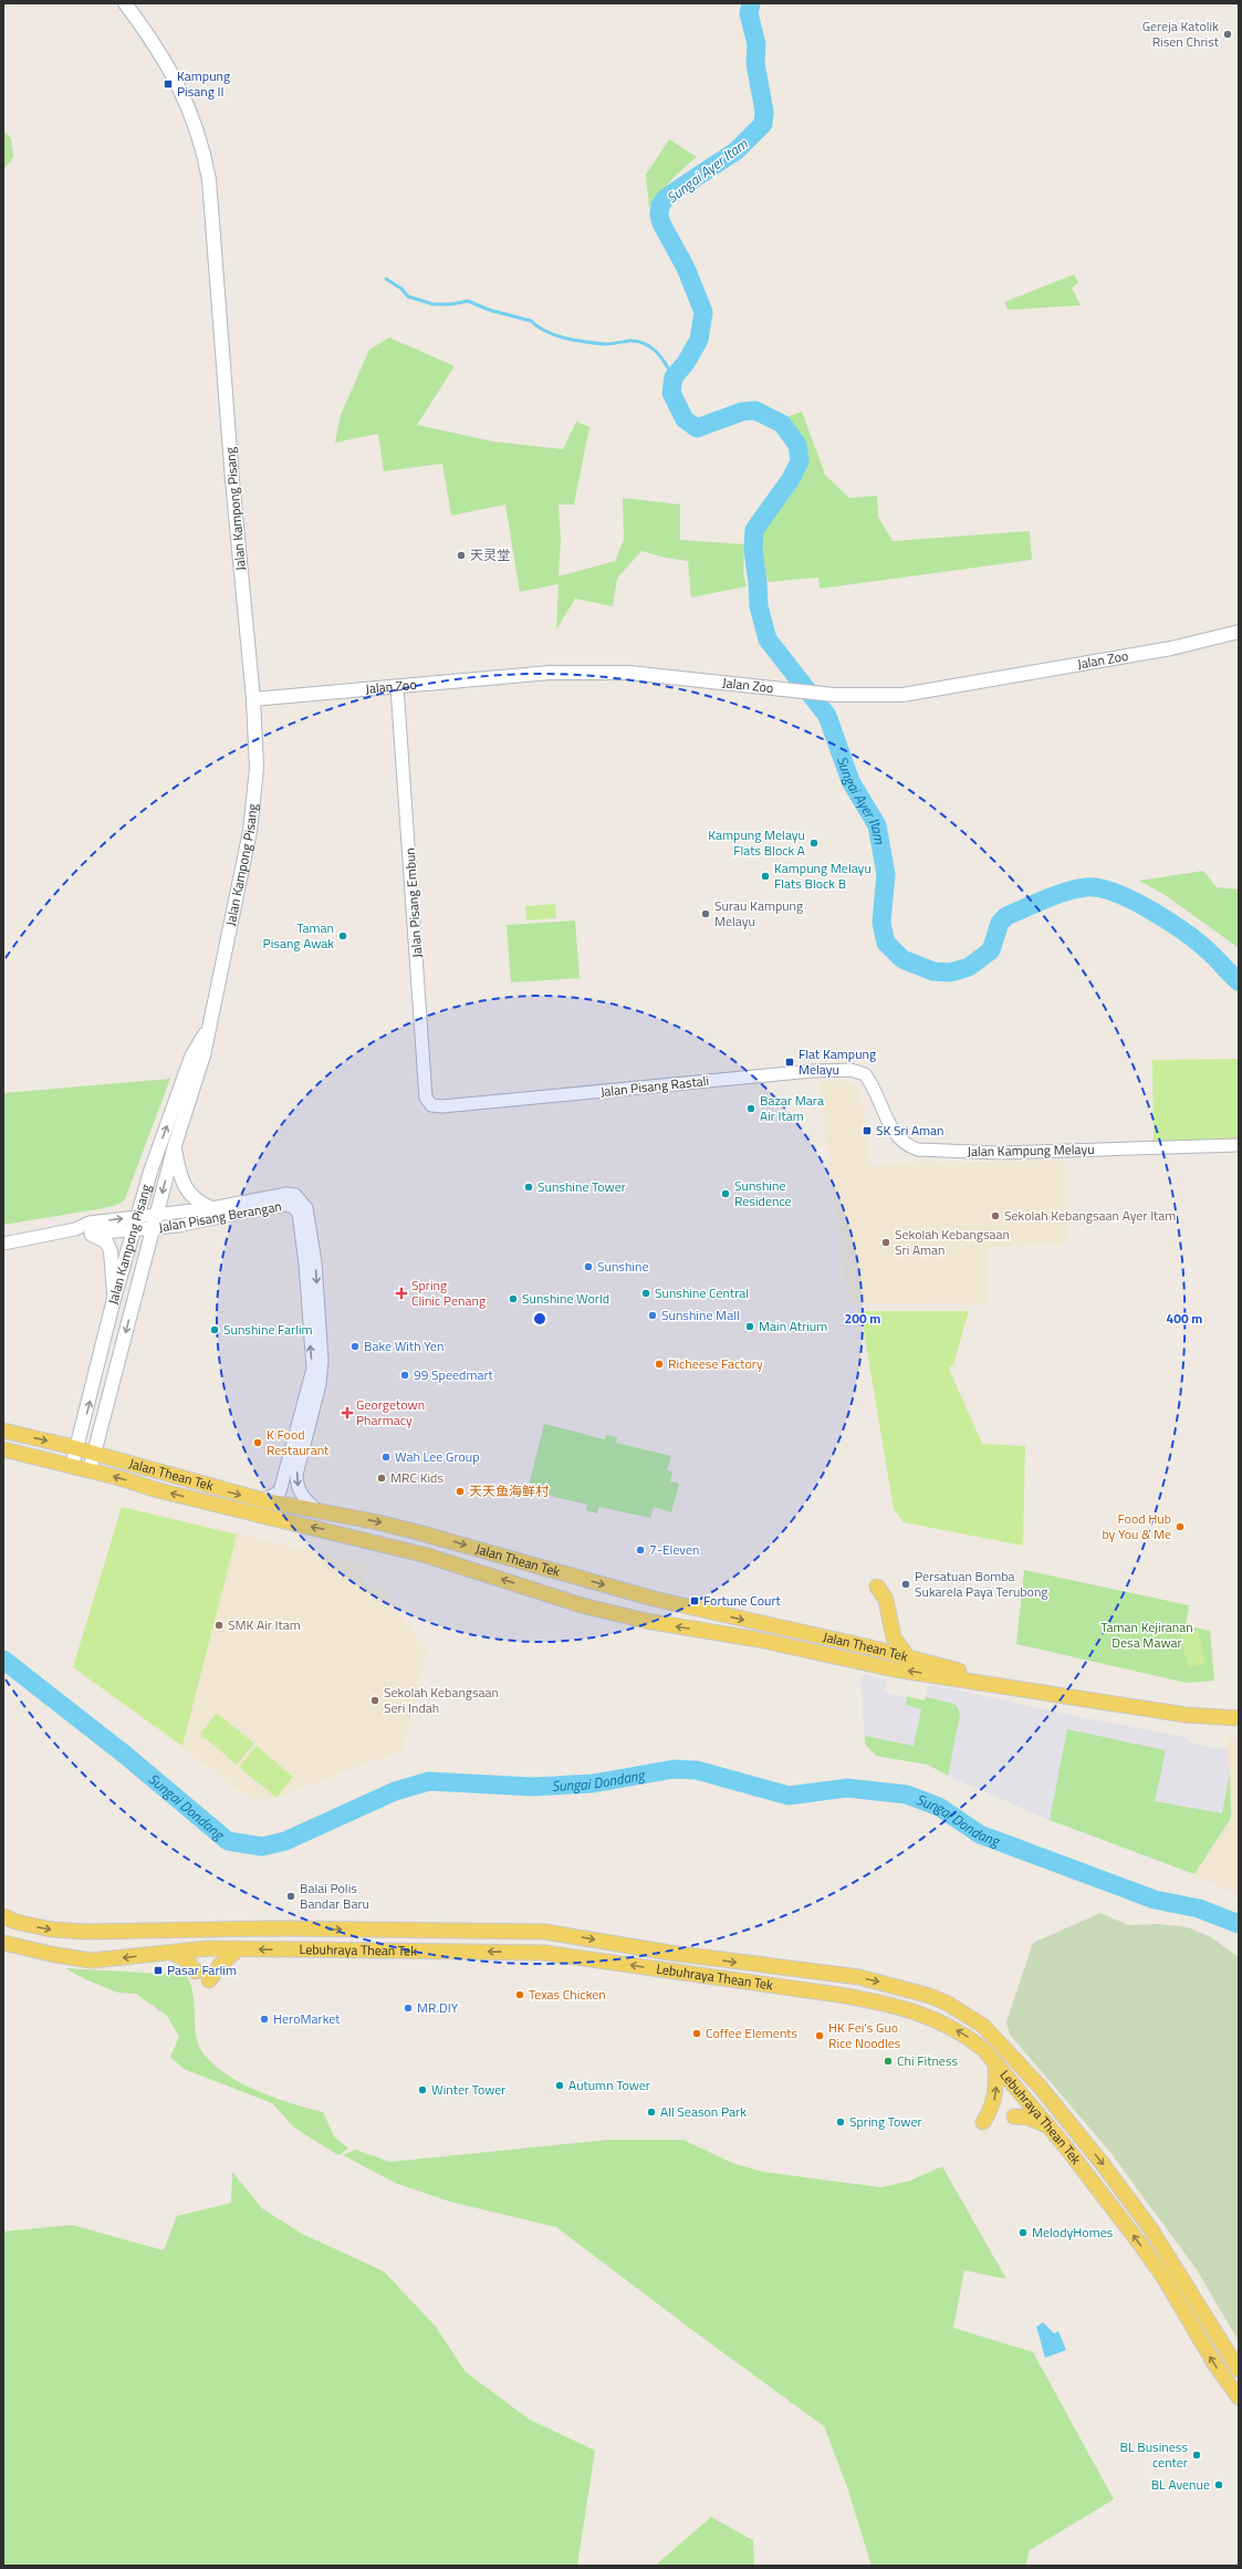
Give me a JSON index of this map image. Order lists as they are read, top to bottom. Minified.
{"streets":{"main road":["Jalan Kampong Pisang","Jalan Zoo","Jalan Thean Tek","Lebuhraya Thean Tek"],"street":["Jalan Pisang Embun","Jalan Pisang Rastali","Jalan Kampung Melayu","Jalan Pisang Berangan"]},"crossings":[["Jalan Kampong Pisang","Jalan Zoo"],["Jalan Kampong Pisang","Jalan Pisang Berangan"],["Jalan Kampong Pisang","Jalan Thean Tek"],["Jalan Zoo","Jalan Pisang Embun"],["Jalan Pisang Embun","Jalan Pisang Rastali"],["Jalan Pisang Rastali","Jalan Kampung Melayu"],["Jalan Pisang Berangan","Jalan Thean Tek"]],"water":["Sungai Ayer Itam","Sungai Dondang"],"parks":["Taman Kejiranan Desa Mawar"],"places":{"other":["Gereja Katolik Risen Christ","天灵堂","Kampung Melayu Flats Block A","Kampung Melayu Flats Block B","Surau Kampung Melayu","Taman Pisang Awak","Bazar Mara Air Itam","Sunshine Tower","Sunshine Residence","Sekolah Kebangsaan Ayer Itam","Sekolah Kebangsaan Sri Aman","Sunshine","Sunshine Central","Sunshine World","Sunshine Mall","Main Atrium","Sunshine Farlim","Bake With Yen","Richeese Factory","99 Speedmart","K Food Restaurant","Wah Lee Group","MRC Kids","天天鱼海鲜村","Food Hub by You & Me","7-Eleven","Persatuan Bomba Sukarela Paya Terubong","SMK Air Itam","Sekolah Kebangsaan Seri Indah","Balai Polis Bandar Baru","Texas Chicken","MR.DIY","HeroMarket","Coffee Elements","HK Fei's Guo Rice Noodles","Chi Fitness","Autumn Tower","Winter Tower","All Season Park","Spring Tower","MelodyHomes","BL Business center","BL Avenue"],"transit":["Kampung Pisang II","Flat Kampung Melayu","SK Sri Aman","Fortune Court","Pasar Farlim"],"health":["Spring Clinic Penang","Georgetown Pharmacy"]},"rings":["200 m","400 m"]}
